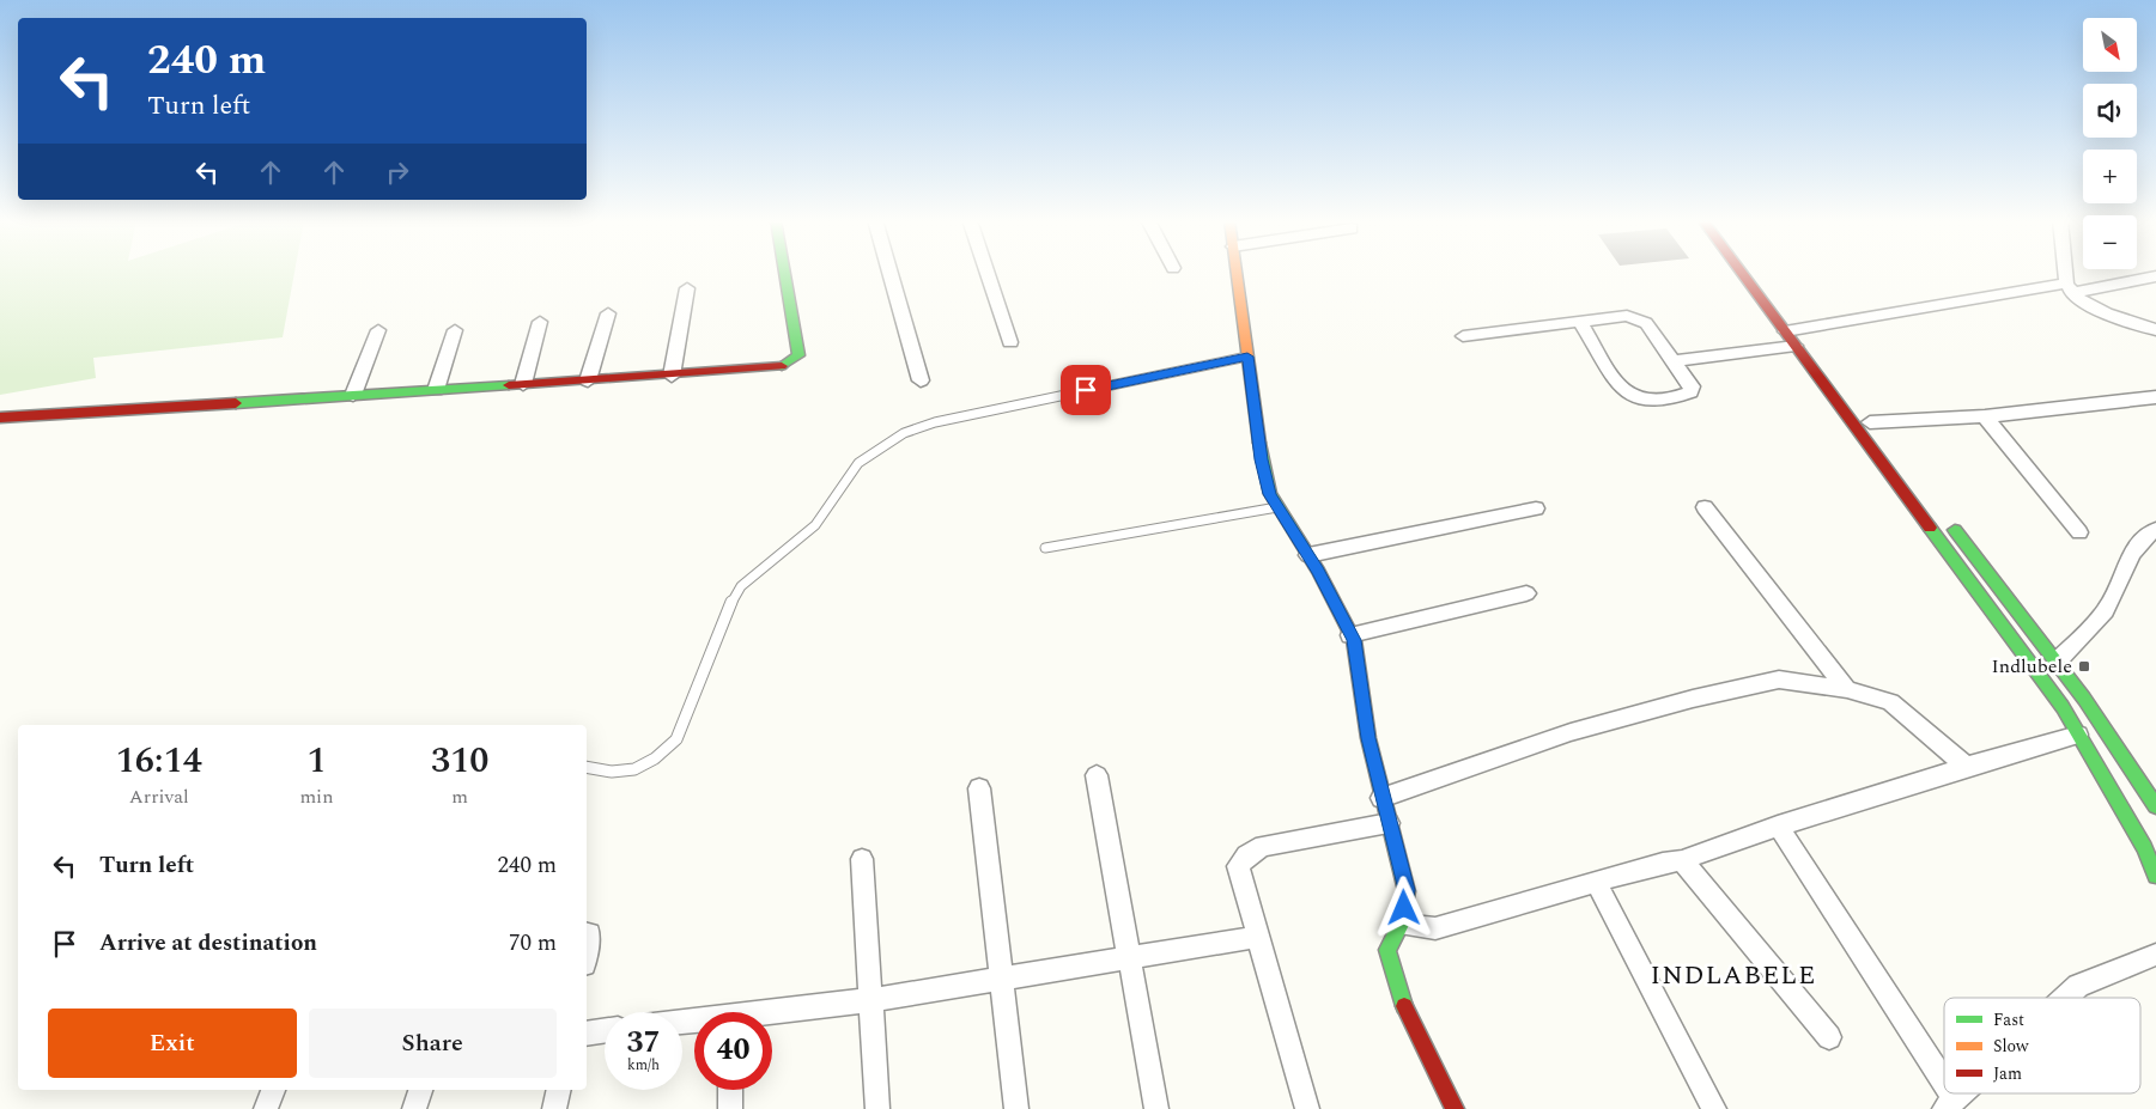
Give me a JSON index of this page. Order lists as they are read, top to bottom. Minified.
{"districts":["INDLABELE"],"places":{"transit":["Indlubele"]},"legend":["Fast","Slow","Jam"],"north":"bottom right","page":{"map_buttons":["+","−"],"turn":["240 m","Turn left"],"eta":["16:14","Arrival","1","min","310","m"],"list":[{"name":"Turn left","value":"240 m"},{"name":"Arrive at destination","value":"70 m"}],"buttons":["Exit","Share"],"speed":"37 km/h","limit":"40"}}
